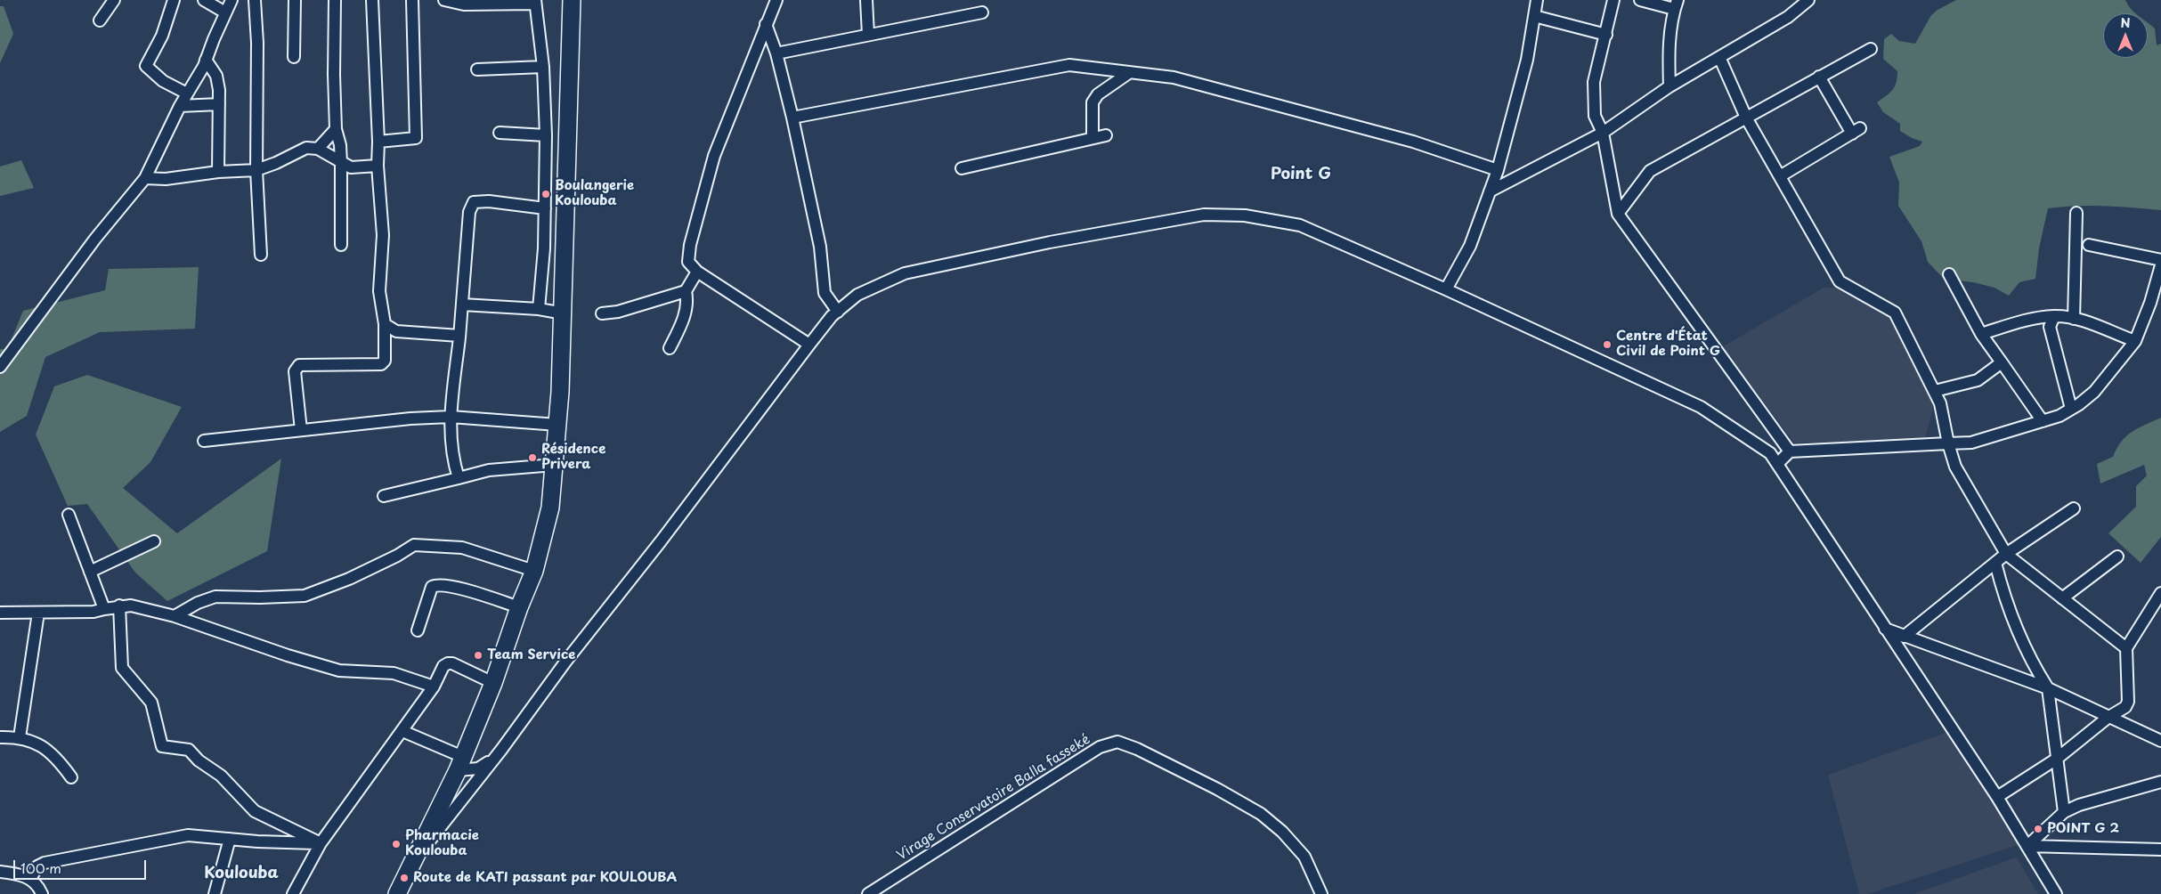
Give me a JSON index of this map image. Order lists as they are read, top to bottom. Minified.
{"streets":{"street":["Virage Conservatoire Balla fasseké"]},"districts":["Point G","Koulouba"],"places":["Boulangerie Koulouba","Centre d'État Civil de Point G","Résidence Privera","Team Service","POINT G 2","Pharmacie Koulouba","Route de KATI passant par KOULOUBA"],"scale_bar":"100 m","north":"top"}
